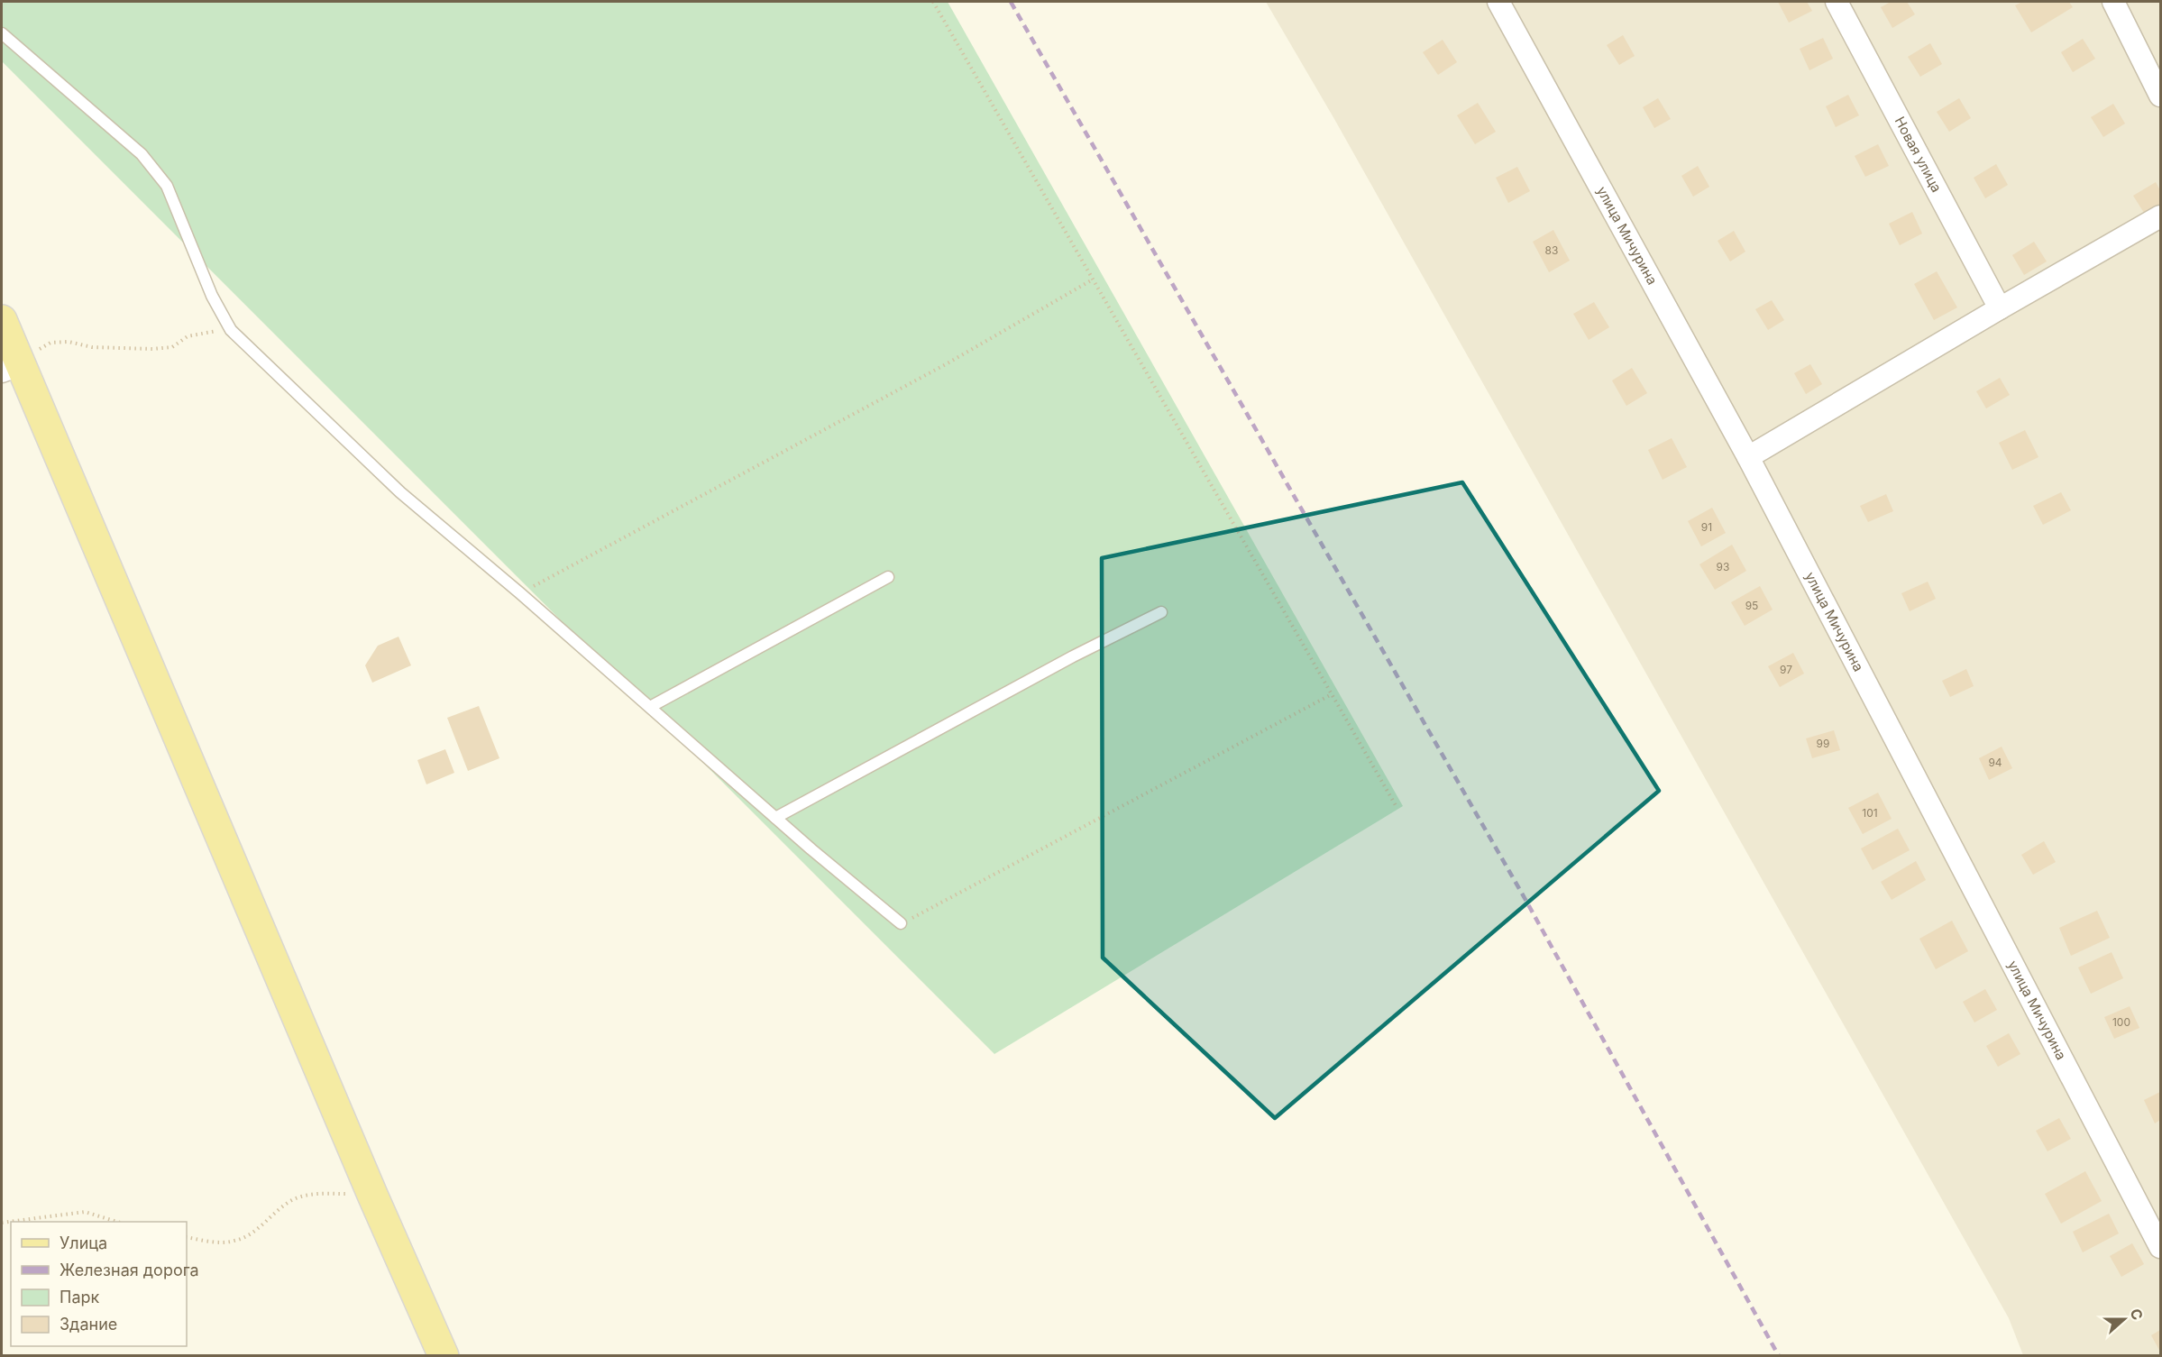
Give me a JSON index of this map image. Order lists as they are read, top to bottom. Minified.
{"streets":{"street":["Новая улица","улица Мичурина"]},"house_numbers":["83","91","93","95","97","99","94","101","100"],"legend":["Улица","Железная дорога","Парк","Здание"],"north":"right"}
